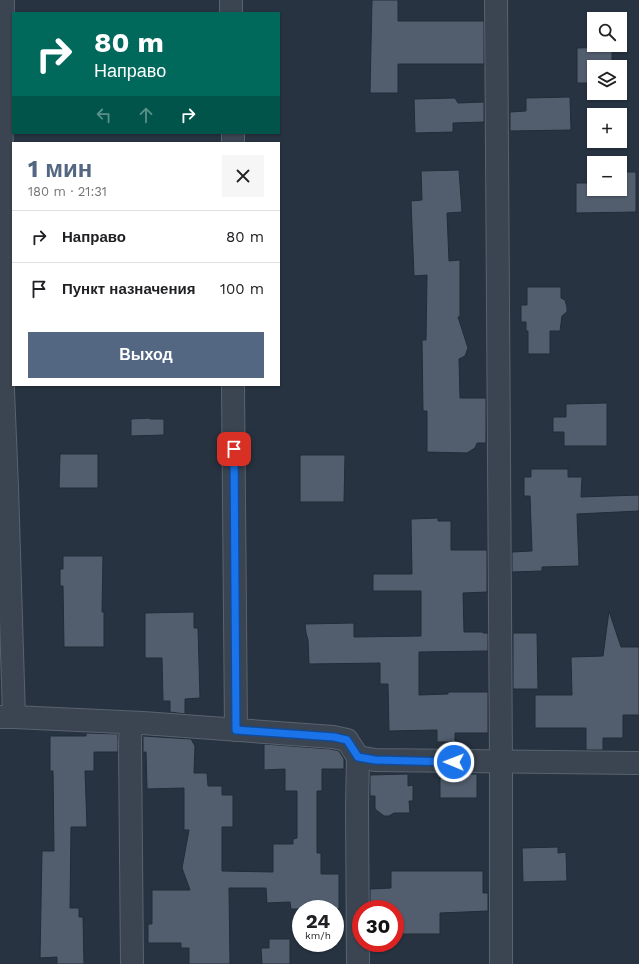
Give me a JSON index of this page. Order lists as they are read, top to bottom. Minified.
{"page":{"map_buttons":["+","−"],"turn":["80 m","Направо"],"heading":["1 мин","180 m · 21:31"],"list":[{"name":"Направо","value":"80 m"},{"name":"Пункт назначения","value":"100 m"}],"buttons":"Выход","speed":"24 km/h","limit":"30"}}
